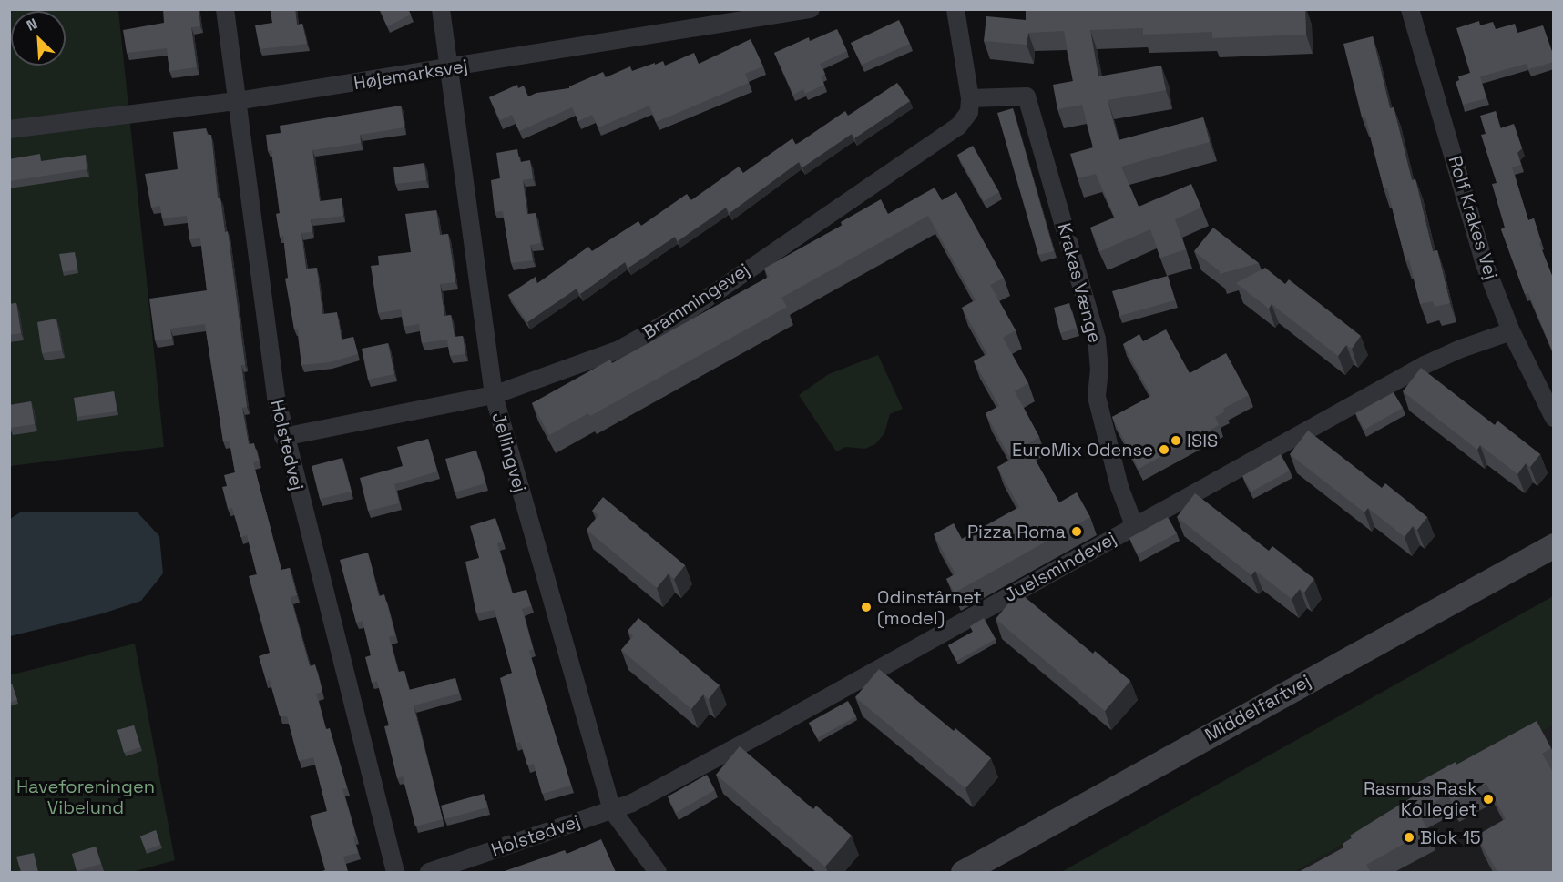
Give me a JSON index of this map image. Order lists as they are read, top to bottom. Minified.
{"streets":{"main road":["Middelfartvej"],"street":["Højemarksvej","Rolf Krakes Vej","Krakas Vænge","Brammingevej","Holstedvej","Jellingvej","Juelsmindevej"]},"crossings":[["Højemarksvej","Holstedvej"],["Højemarksvej","Jellingvej"],["Rolf Krakes Vej","Juelsmindevej"],["Krakas Vænge","Brammingevej"],["Krakas Vænge","Juelsmindevej"],["Brammingevej","Holstedvej"],["Brammingevej","Jellingvej"],["Holstedvej","Jellingvej"],["Holstedvej","Juelsmindevej"],["Jellingvej","Juelsmindevej"]],"parks":["Haveforeningen Vibelund"],"places":["ISIS","EuroMix Odense","Pizza Roma","Odinstårnet (model)","Rasmus Rask Kollegiet","Blok 15"],"north":"top left"}
